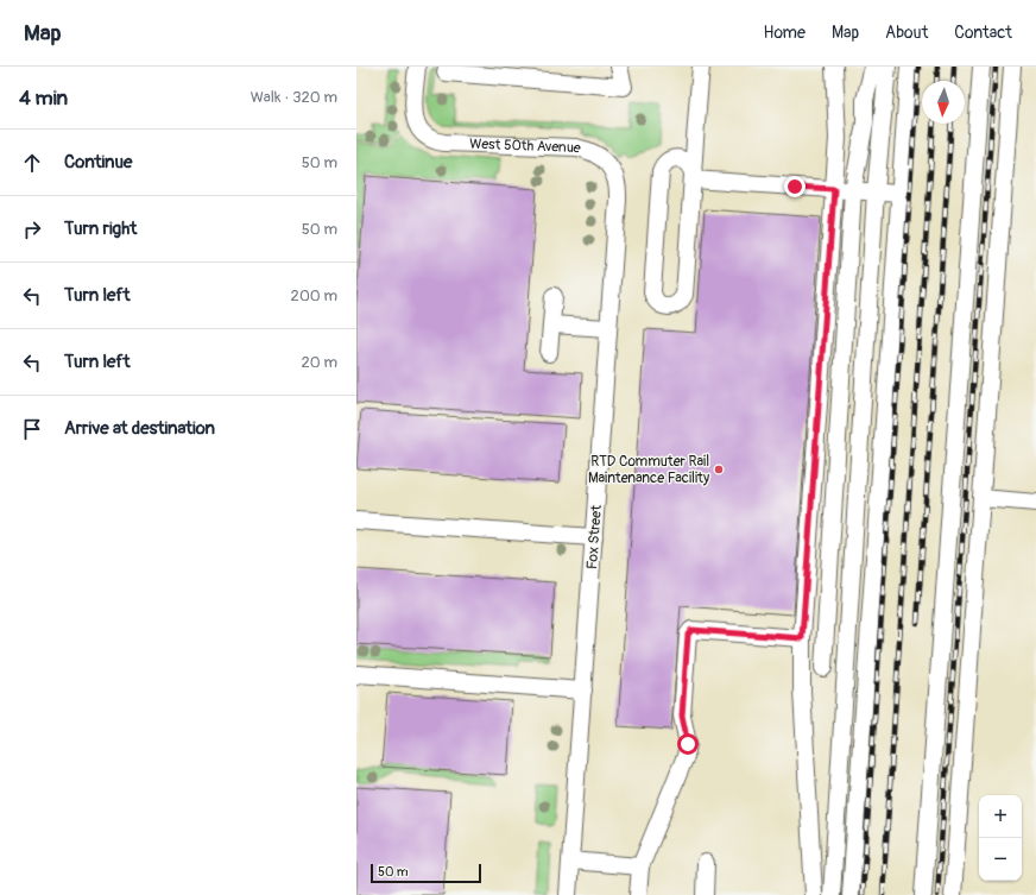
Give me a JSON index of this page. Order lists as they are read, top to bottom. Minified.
{"streets":{"street":["West 50th Avenue","Fox Street"]},"crossings":[["West 50th Avenue","Fox Street"]],"places":["RTD Commuter Rail Maintenance Facility"],"scale_bar":"50 m","north":"bottom","page":{"header":"Map","nav":["Home","Map","About","Contact"],"heading":["4 min","Walk · 320 m"],"list":[["Continue","50 m"],["Turn right","50 m"],["Turn left","200 m"],["Turn left","20 m"],"Arrive at destination"],"map_buttons":["+","−"],"scale":"50 m"}}
